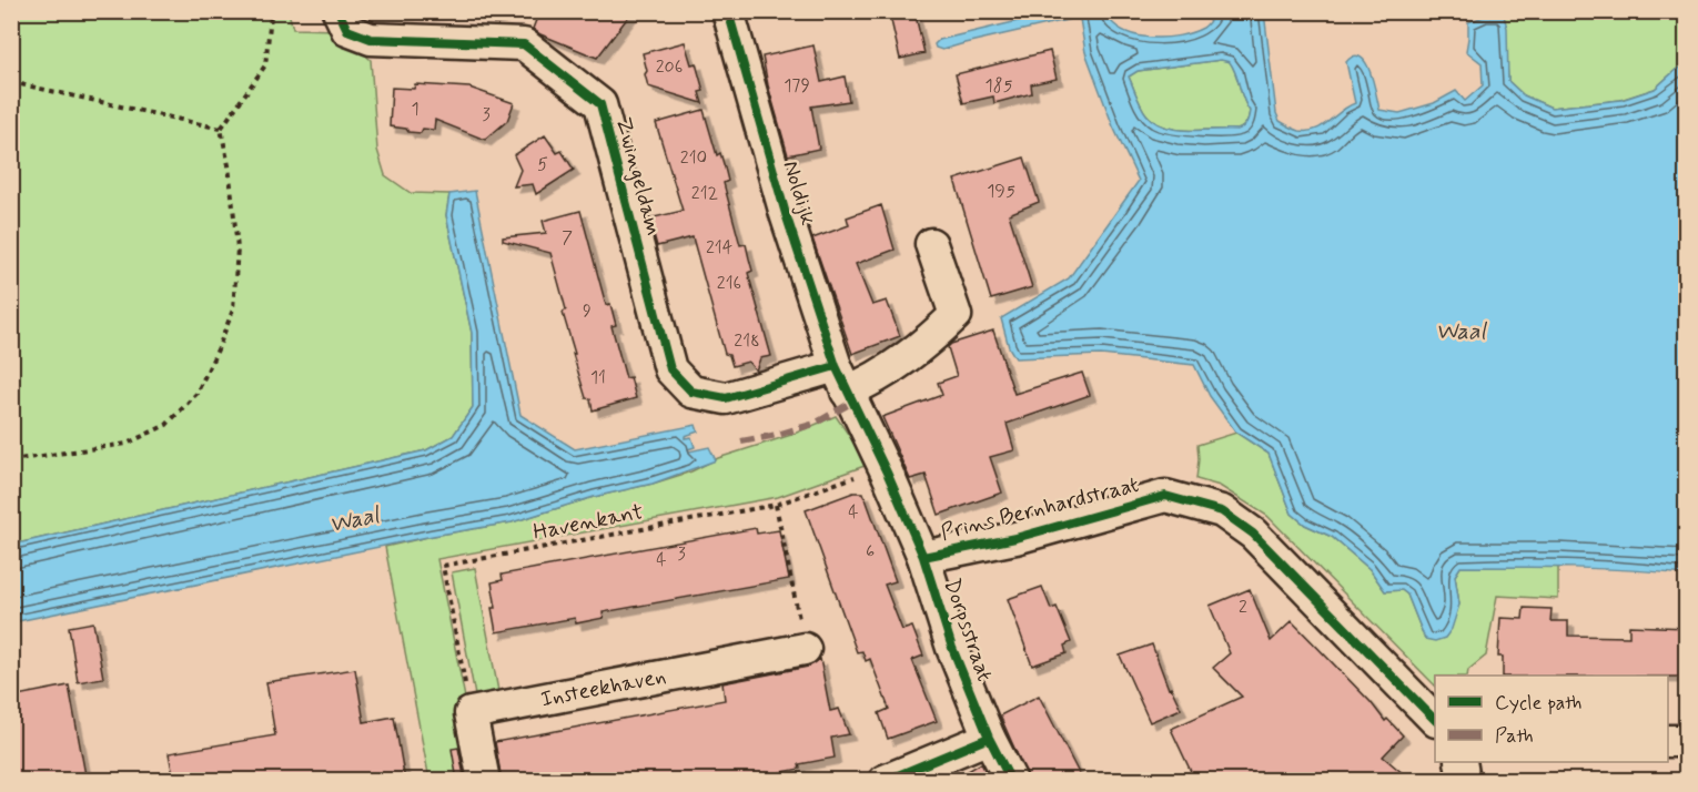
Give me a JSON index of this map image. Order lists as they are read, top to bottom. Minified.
{"streets":{"street":["Zwingeldam","Noldijk","Prins Bernhardstraat","Dorpsstraat","Insteekhaven"],"path":["Havenkant"]},"crossings":[["Zwingeldam","Noldijk"],["Zwingeldam","Dorpsstraat"],["Noldijk","Dorpsstraat"],["Prins Bernhardstraat","Dorpsstraat"],["Havenkant","Dorpsstraat"],["Havenkant","Insteekhaven"]],"water":["Waal"],"house_numbers":["206","179","185","1","3","210","5","195","212","7","214","216","9","218","11","4","6","3","4","2"],"legend":["Cycle path","Path"]}
